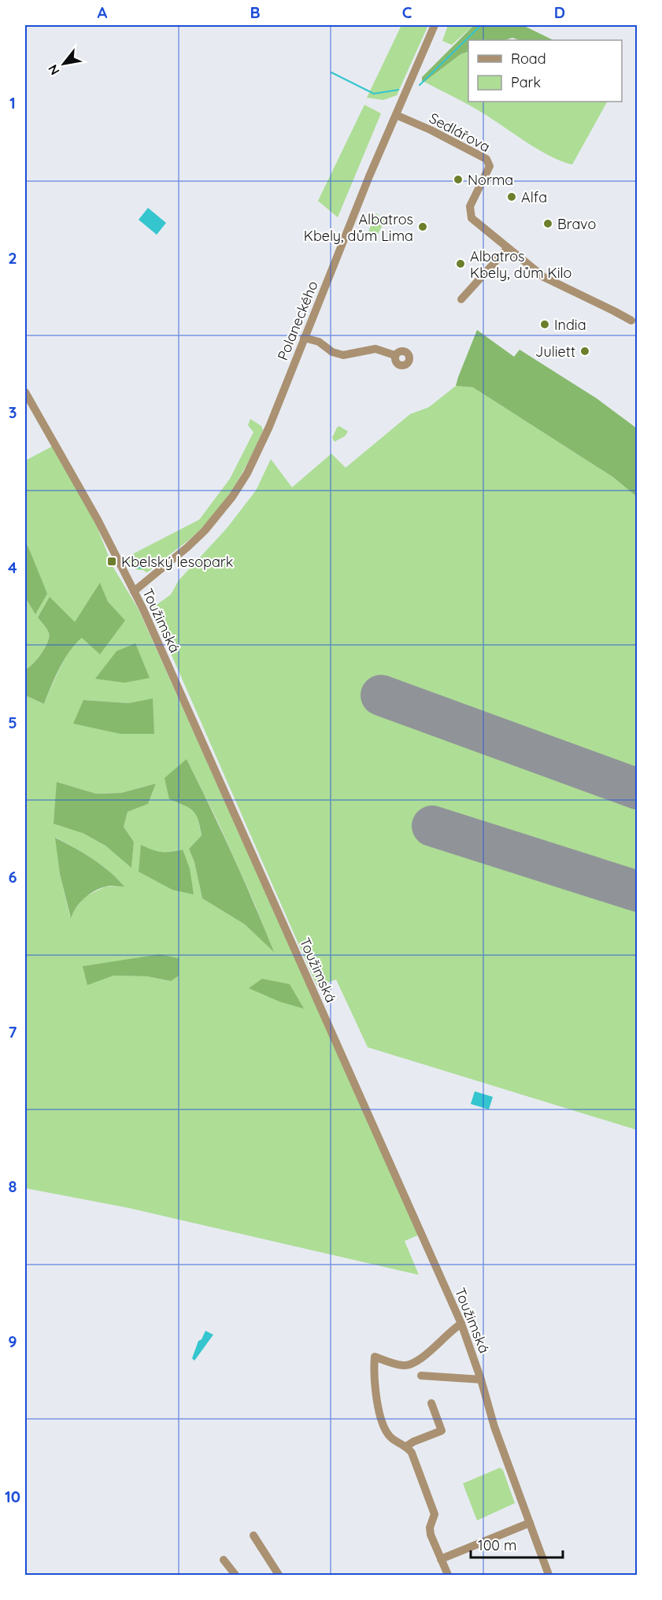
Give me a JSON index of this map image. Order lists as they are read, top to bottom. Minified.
{"streets":{"street":["Sedlářova","Polaneckého","Toužimská"]},"crossings":[["Sedlářova","Polaneckého"],["Polaneckého","Toužimská"]],"places":{"other":["Norma","Alfa","Bravo","Albatros Kbely, dům Lima","Albatros Kbely, dům Kilo","India","Juliett"],"transit":["Kbelský lesopark"]},"legend":["Road","Park"],"scale_bar":"100 m","north":"bottom left","grid":{"columns":["A","B","C","D"],"rows":["1","2","3","4","5","6","7","8","9","10"]}}
